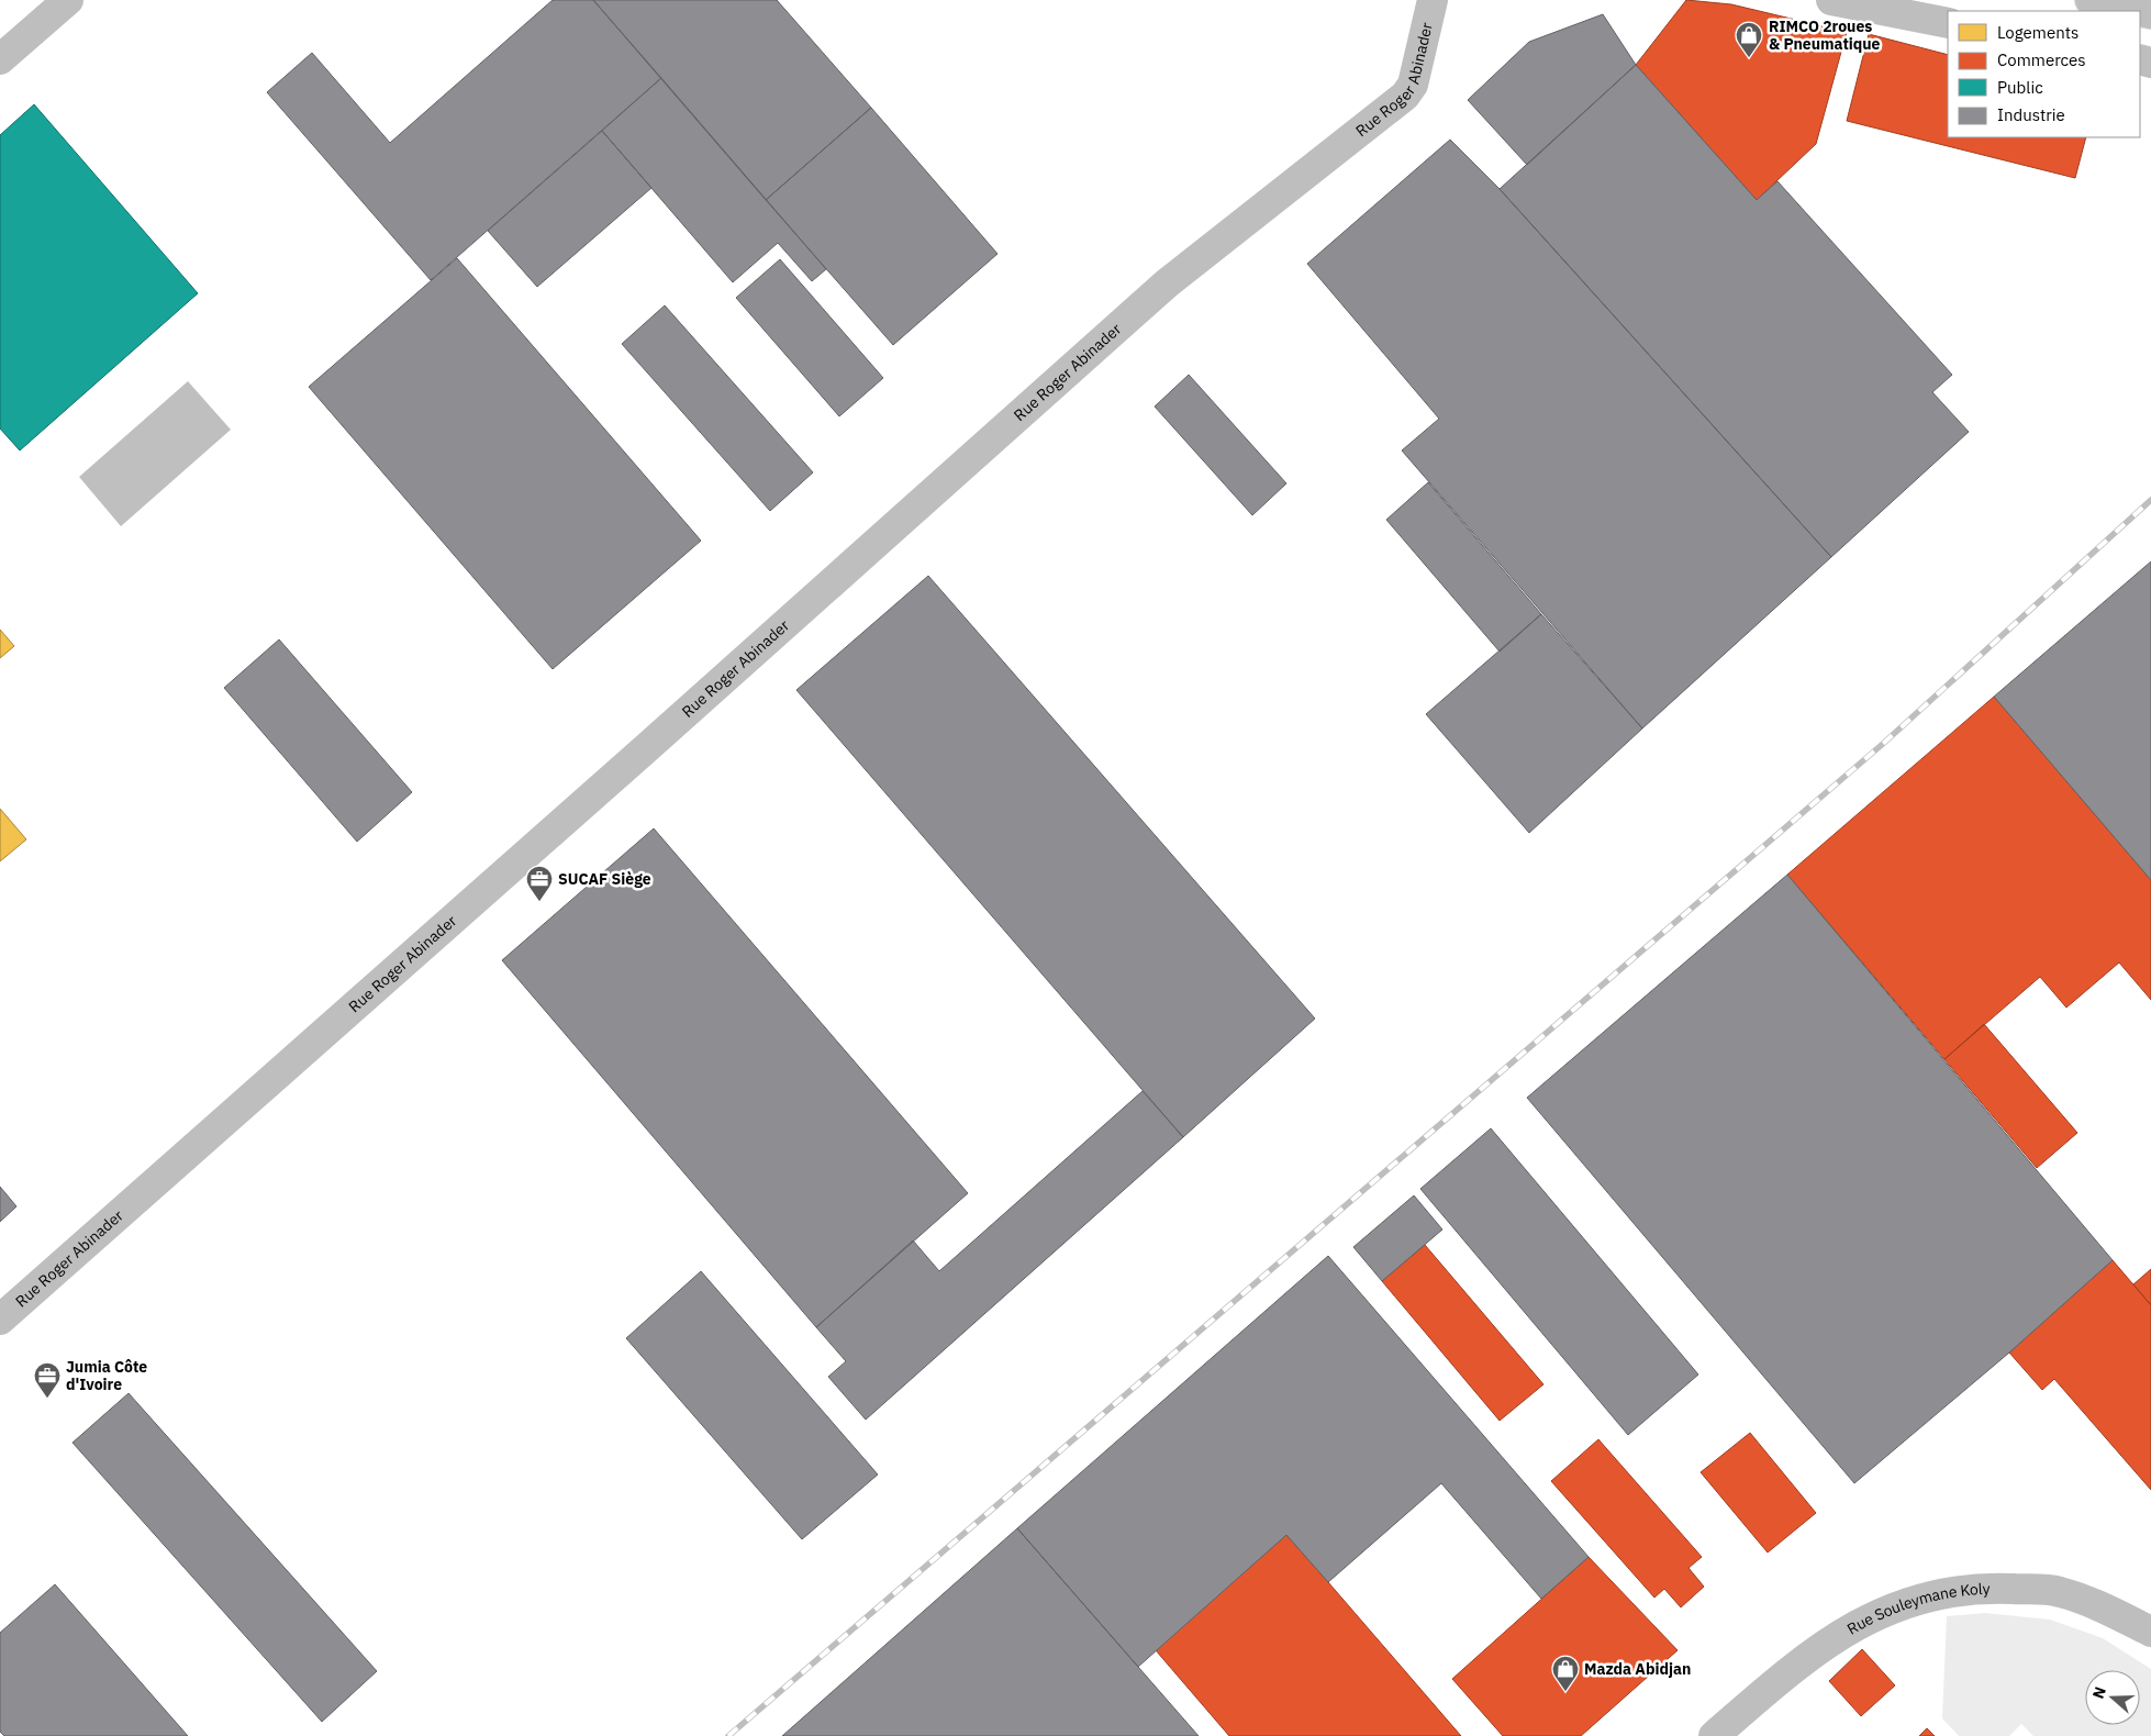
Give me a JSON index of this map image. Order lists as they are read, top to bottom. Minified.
{"streets":{"street":["Rue Roger Abinader","Rue Souleymane Koly"]},"places":{"shop":["RIMCO 2roues & Pneumatique","Mazda Abidjan"],"office":["SUCAF Siège","Jumia Côte d'Ivoire"]},"legend":["Logements","Commerces","Public","Industrie"],"north":"left"}
